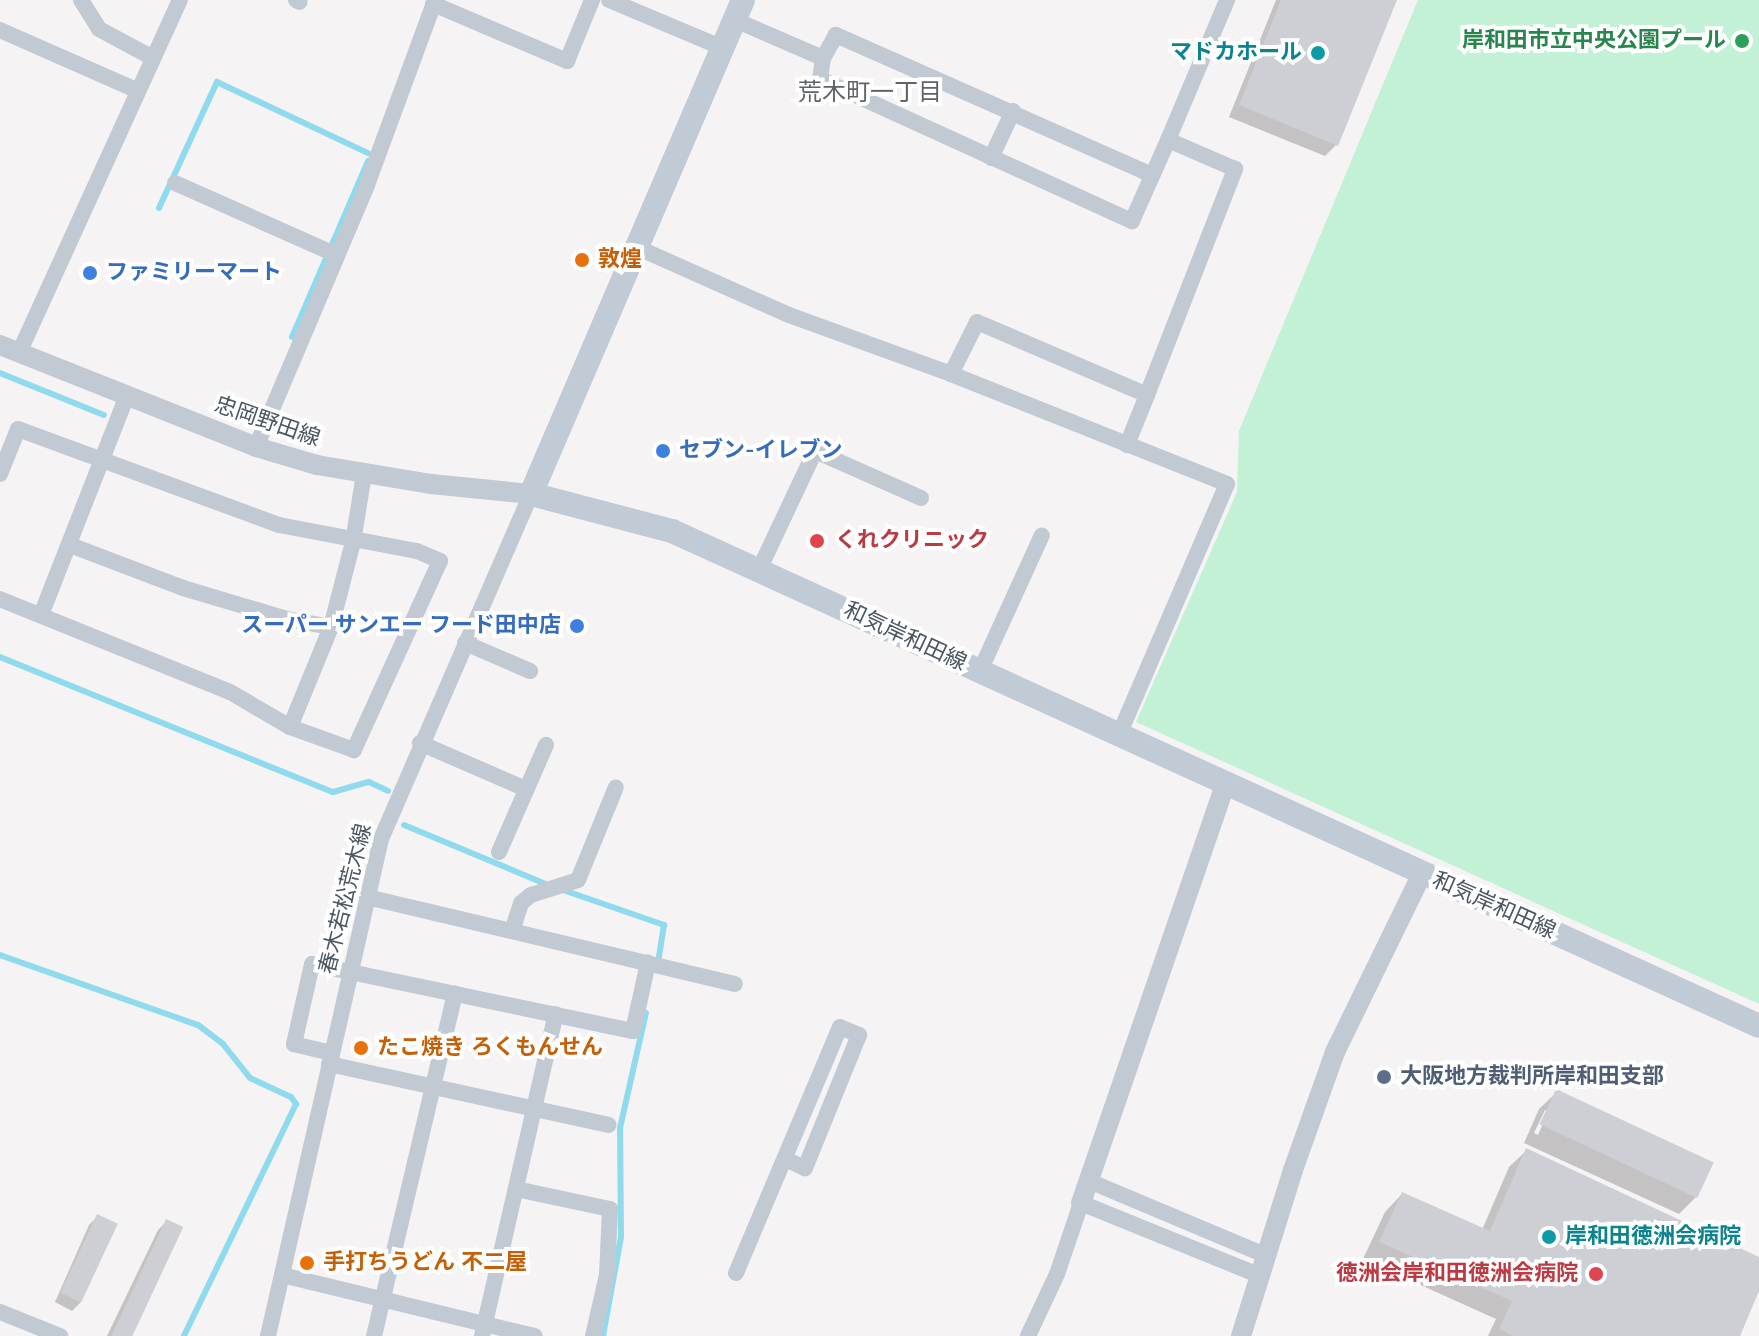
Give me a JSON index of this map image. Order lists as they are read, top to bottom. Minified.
{"streets":{"main road":["和気岸和田線"],"street":["忠岡野田線","春木若松荒木線"]},"crossings":[["忠岡野田線","和気岸和田線"],["忠岡野田線","春木若松荒木線"],["和気岸和田線","春木若松荒木線"]],"districts":["荒木町一丁目"],"places":["岸和田市立中央公園プール","マドカホール","敦煌","ファミリーマート","セブン-イレブン","くれクリニック","スーパー サンエー フード田中店","たこ焼き ろくもんせん","大阪地方裁判所岸和田支部","岸和田徳洲会病院","手打ちうどん 不二屋","徳洲会岸和田徳洲会病院"]}
